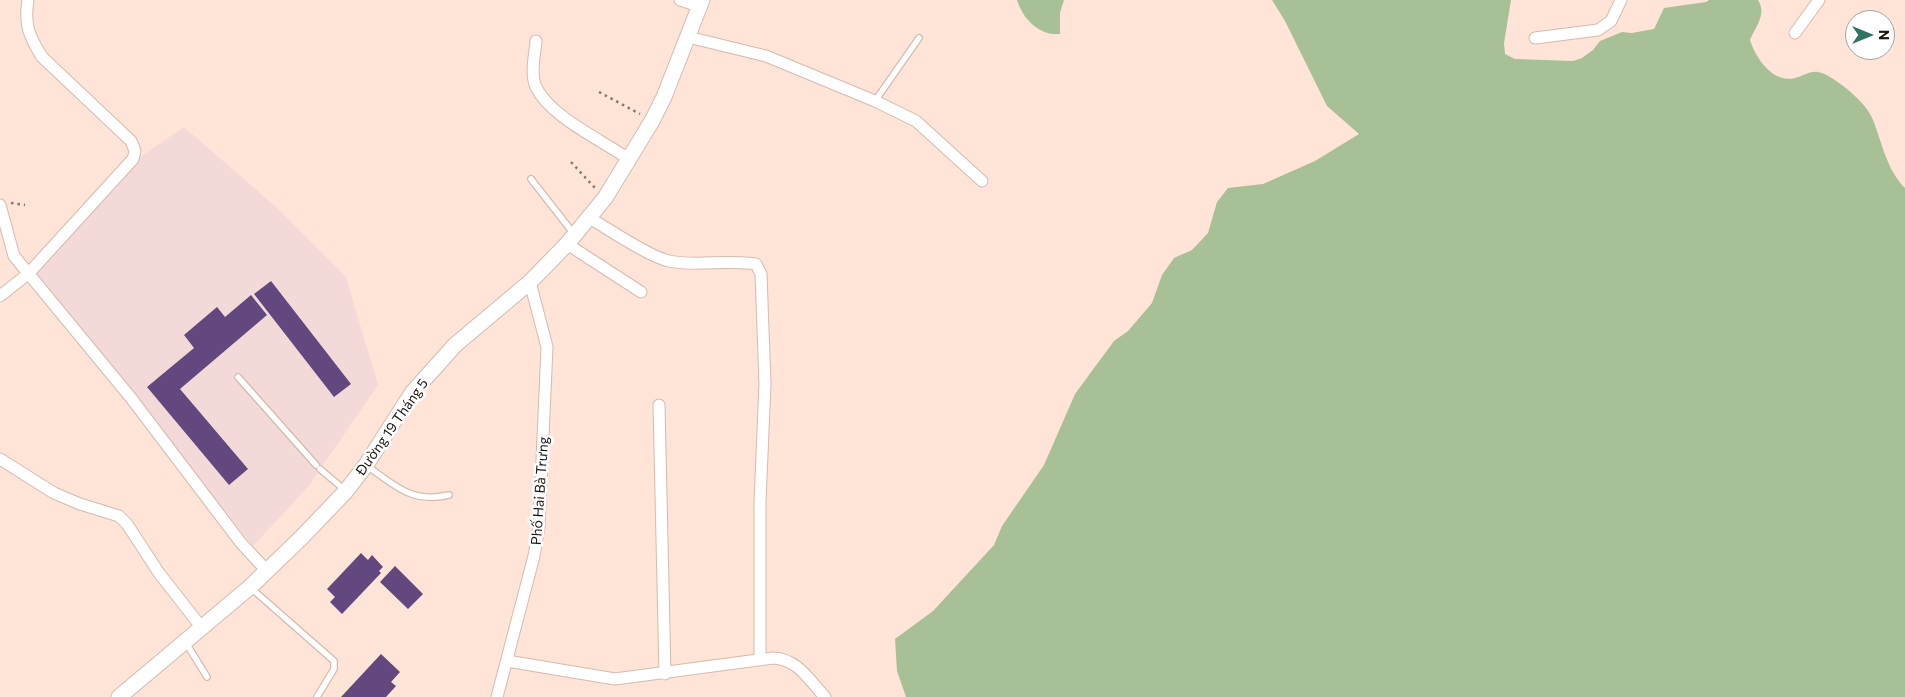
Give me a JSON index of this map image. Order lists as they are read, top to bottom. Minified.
{"streets":{"street":["Đường 19 Tháng 5","Phố Hai Bà Trưng"]},"crossings":[["Đường 19 Tháng 5","Phố Hai Bà Trưng"]],"north":"right"}
